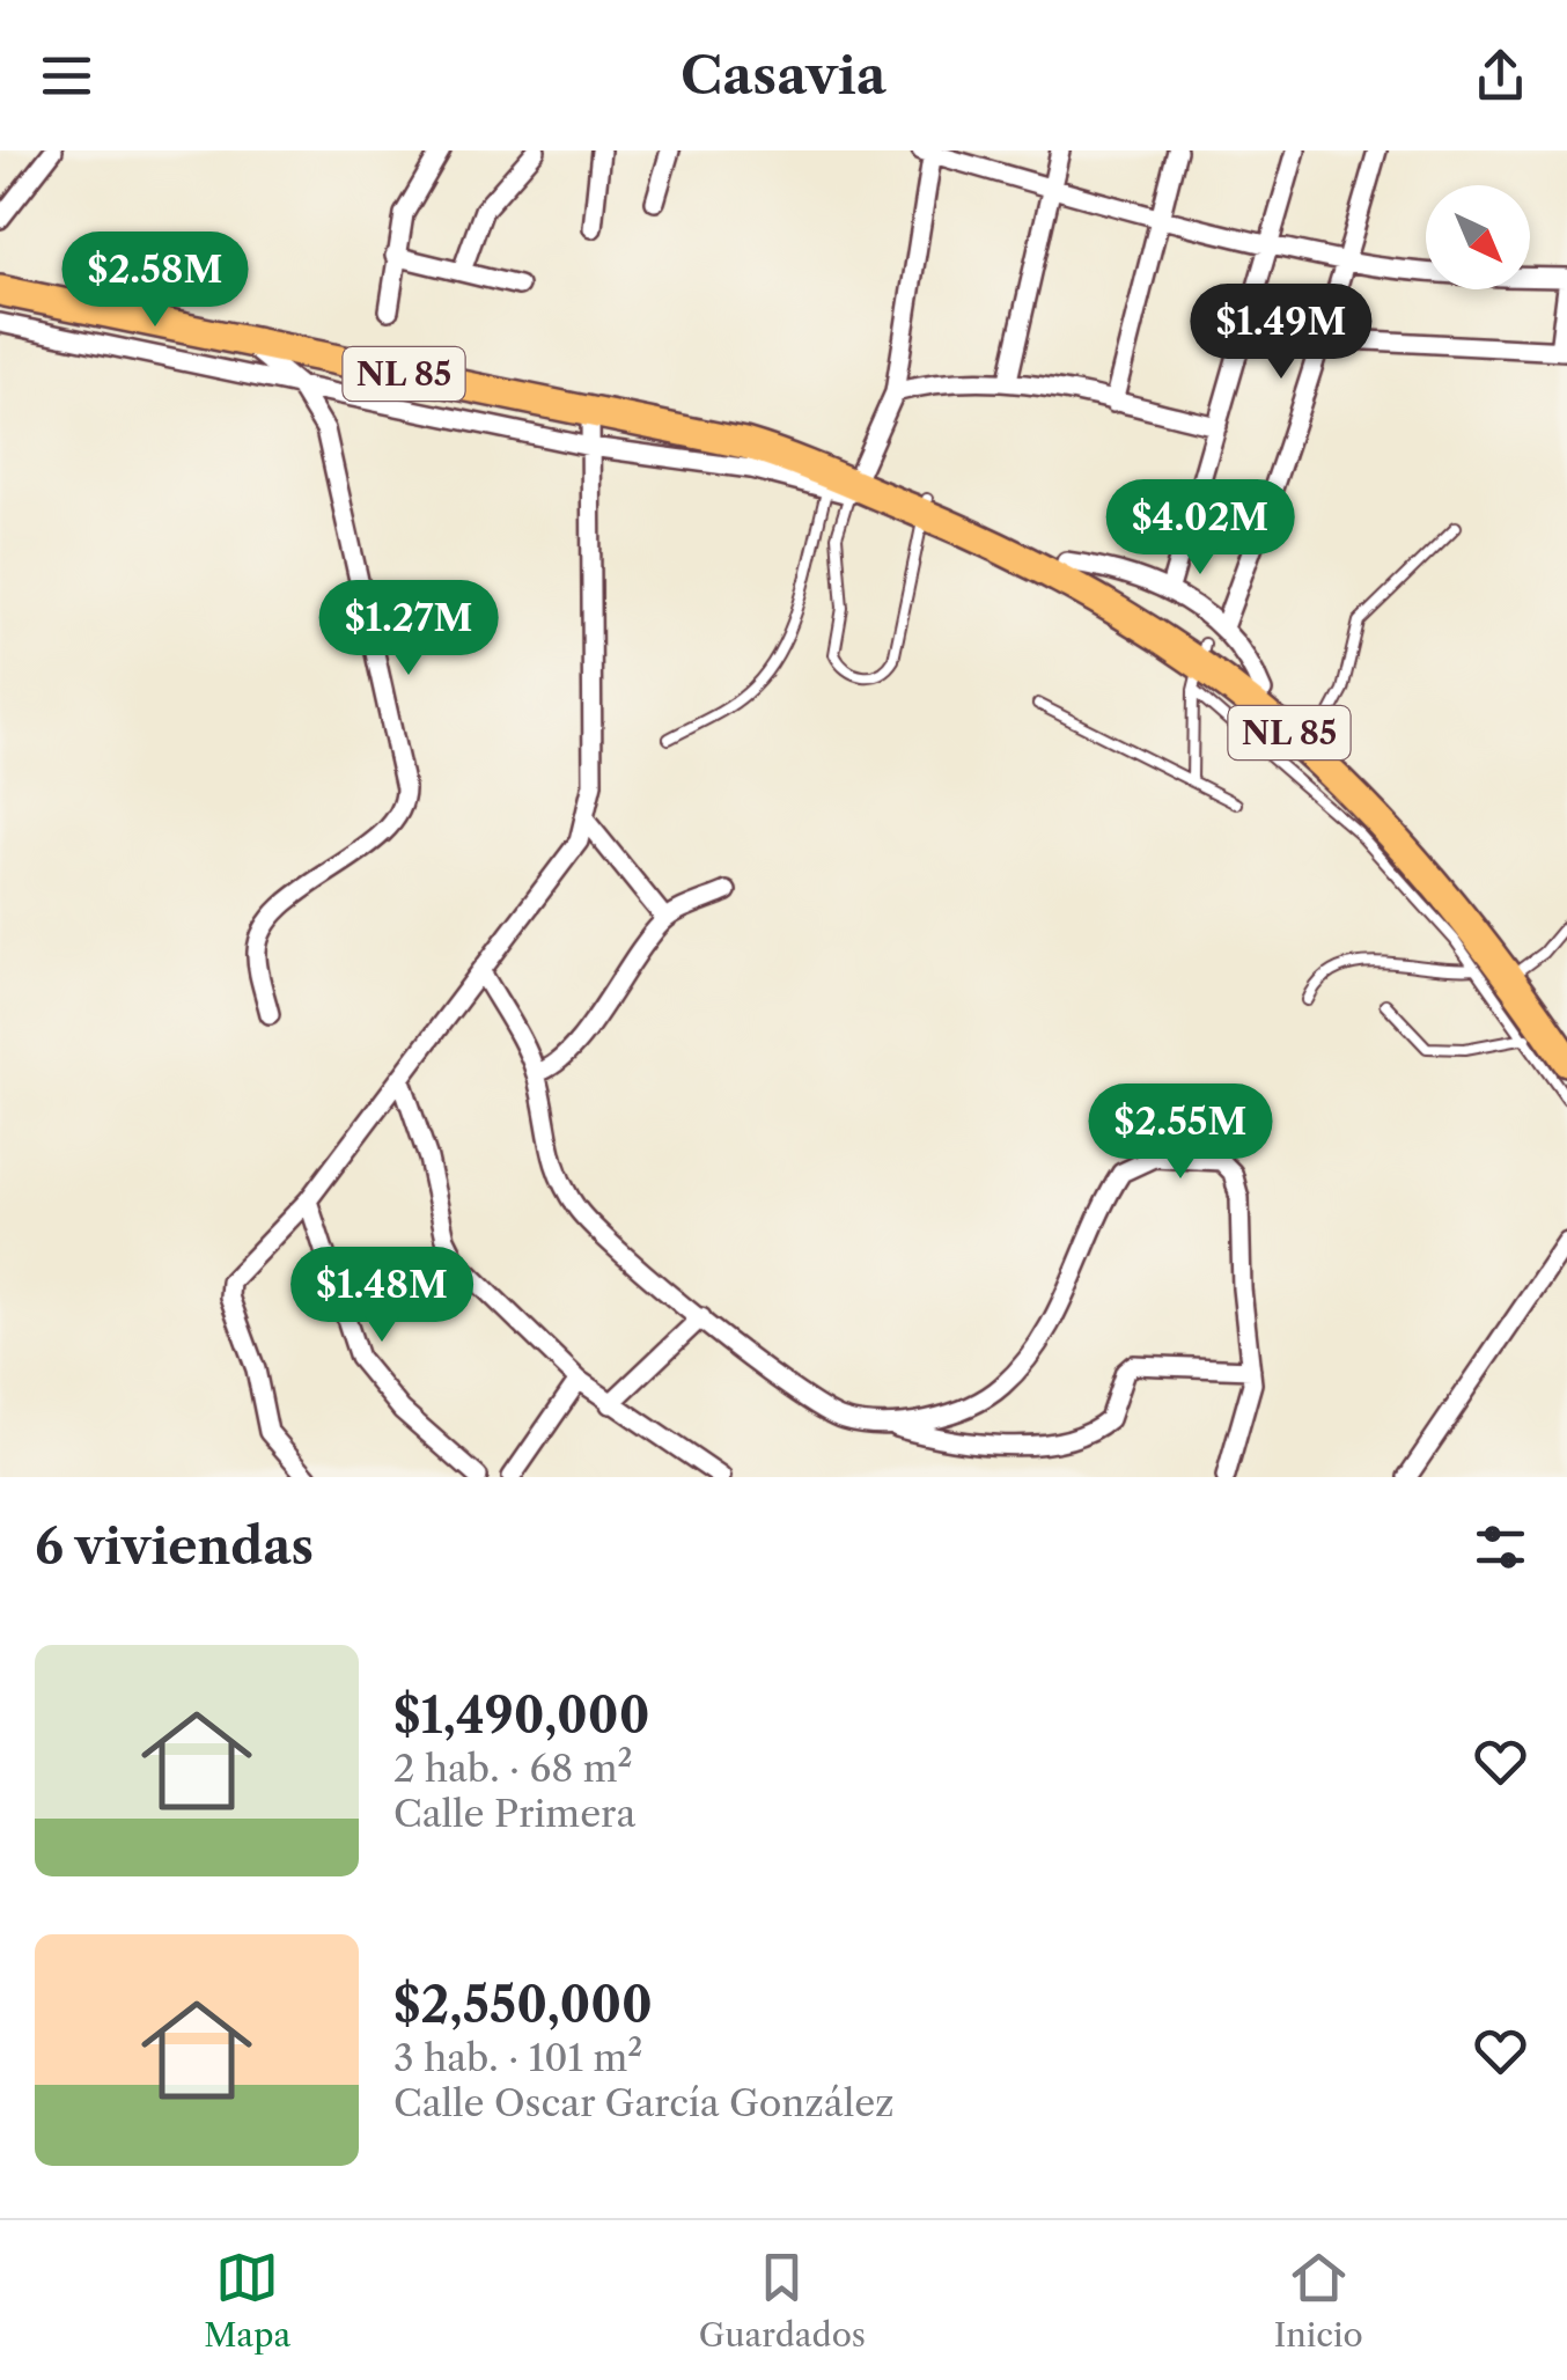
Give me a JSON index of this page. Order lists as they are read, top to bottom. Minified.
{"streets":{"main road":["NL 85"]},"north":"bottom right","page":{"header":"Casavia","price":["$2.58M","$1.49M","$4.02M","$1.27M","$2.55M","$1.48M"],"heading":"6 viviendas","list":[{"name":"$1,490,000","note":"2 hab. · 68 m² · Calle Primera"},{"name":"$2,550,000","note":"3 hab. · 101 m² · Calle Oscar García González"}],"tabs":["Mapa","Guardados","Inicio"]}}
